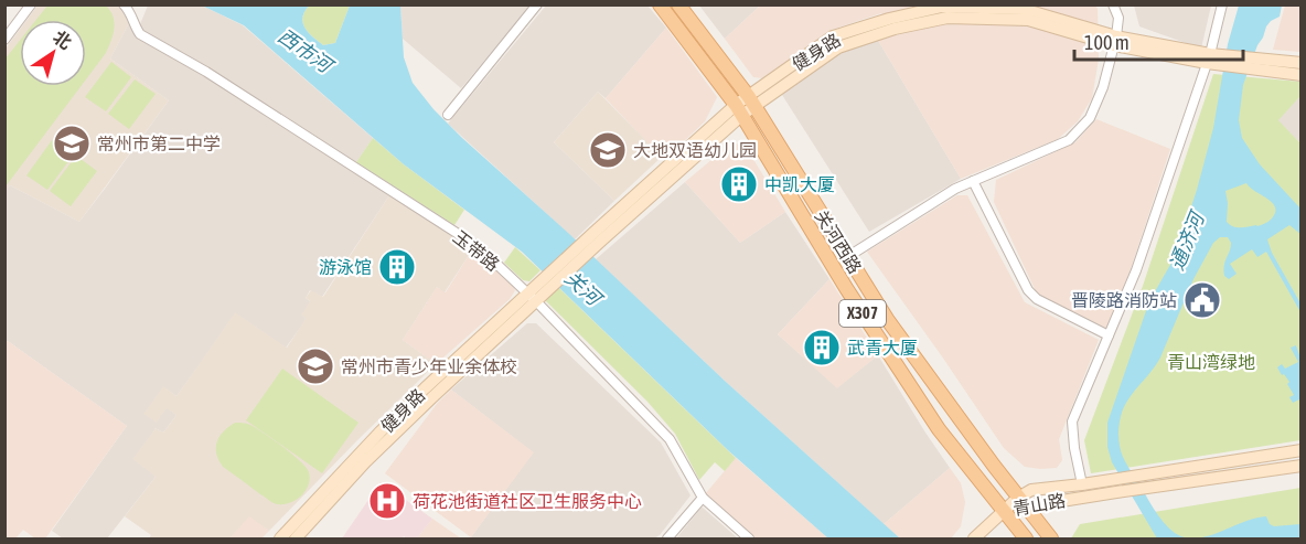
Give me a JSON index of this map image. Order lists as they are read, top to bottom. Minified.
{"streets":{"main road":["健身路","关河西路","X307","青山路"],"street":["玉带路"]},"crossings":[["健身路","关河西路"],["健身路","玉带路"],["关河西路","青山路"]],"water":["西市河","通济河","关河"],"parks":["青山湾绿地"],"places":{"school or university":["常州市第二中学","大地双语幼儿园","常州市青少年业余体校"],"building":["中凯大厦","游泳馆","武青大厦"],"public building":["晋陵路消防站"],"hospital":["荷花池街道社区卫生服务中心"]},"scale_bar":"100 m","north":"top right"}
